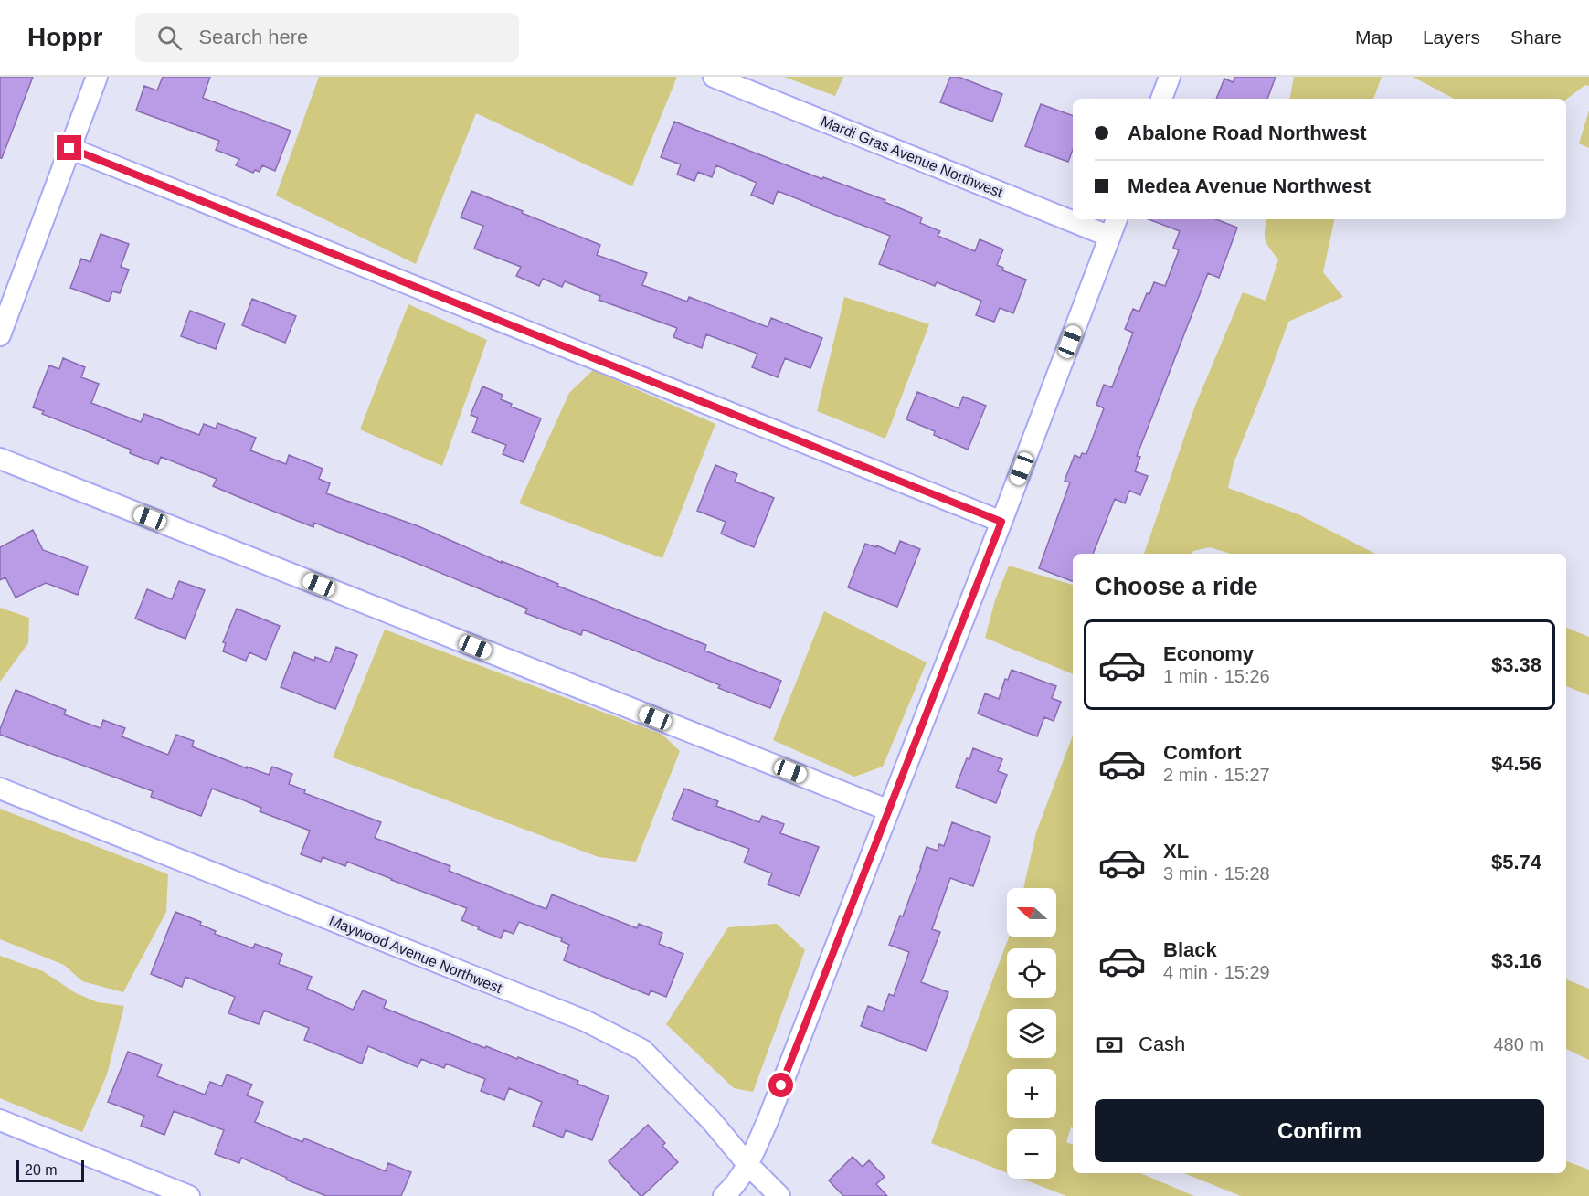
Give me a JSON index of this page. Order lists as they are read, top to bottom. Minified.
{"streets":{"street":["Mardi Gras Avenue Northwest","Maywood Avenue Northwest"]},"scale_bar":"20 m","north":"left","page":{"header":"Hoppr","search":"Search here","nav":["Map","Layers","Share"],"banner":["Abalone Road Northwest","Medea Avenue Northwest"],"heading":"Choose a ride","list":[{"name":"Economy","note":"1 min · 15:26","value":"$3.38"},{"name":"Comfort","note":"2 min · 15:27","value":"$4.56"},{"name":"XL","note":"3 min · 15:28","value":"$5.74"},{"name":"Black","note":"4 min · 15:29","value":"$3.16"}],"map_buttons":["+","−"],"pay":["Cash","480 m"],"buttons":"Confirm","scale":"20 m"}}
